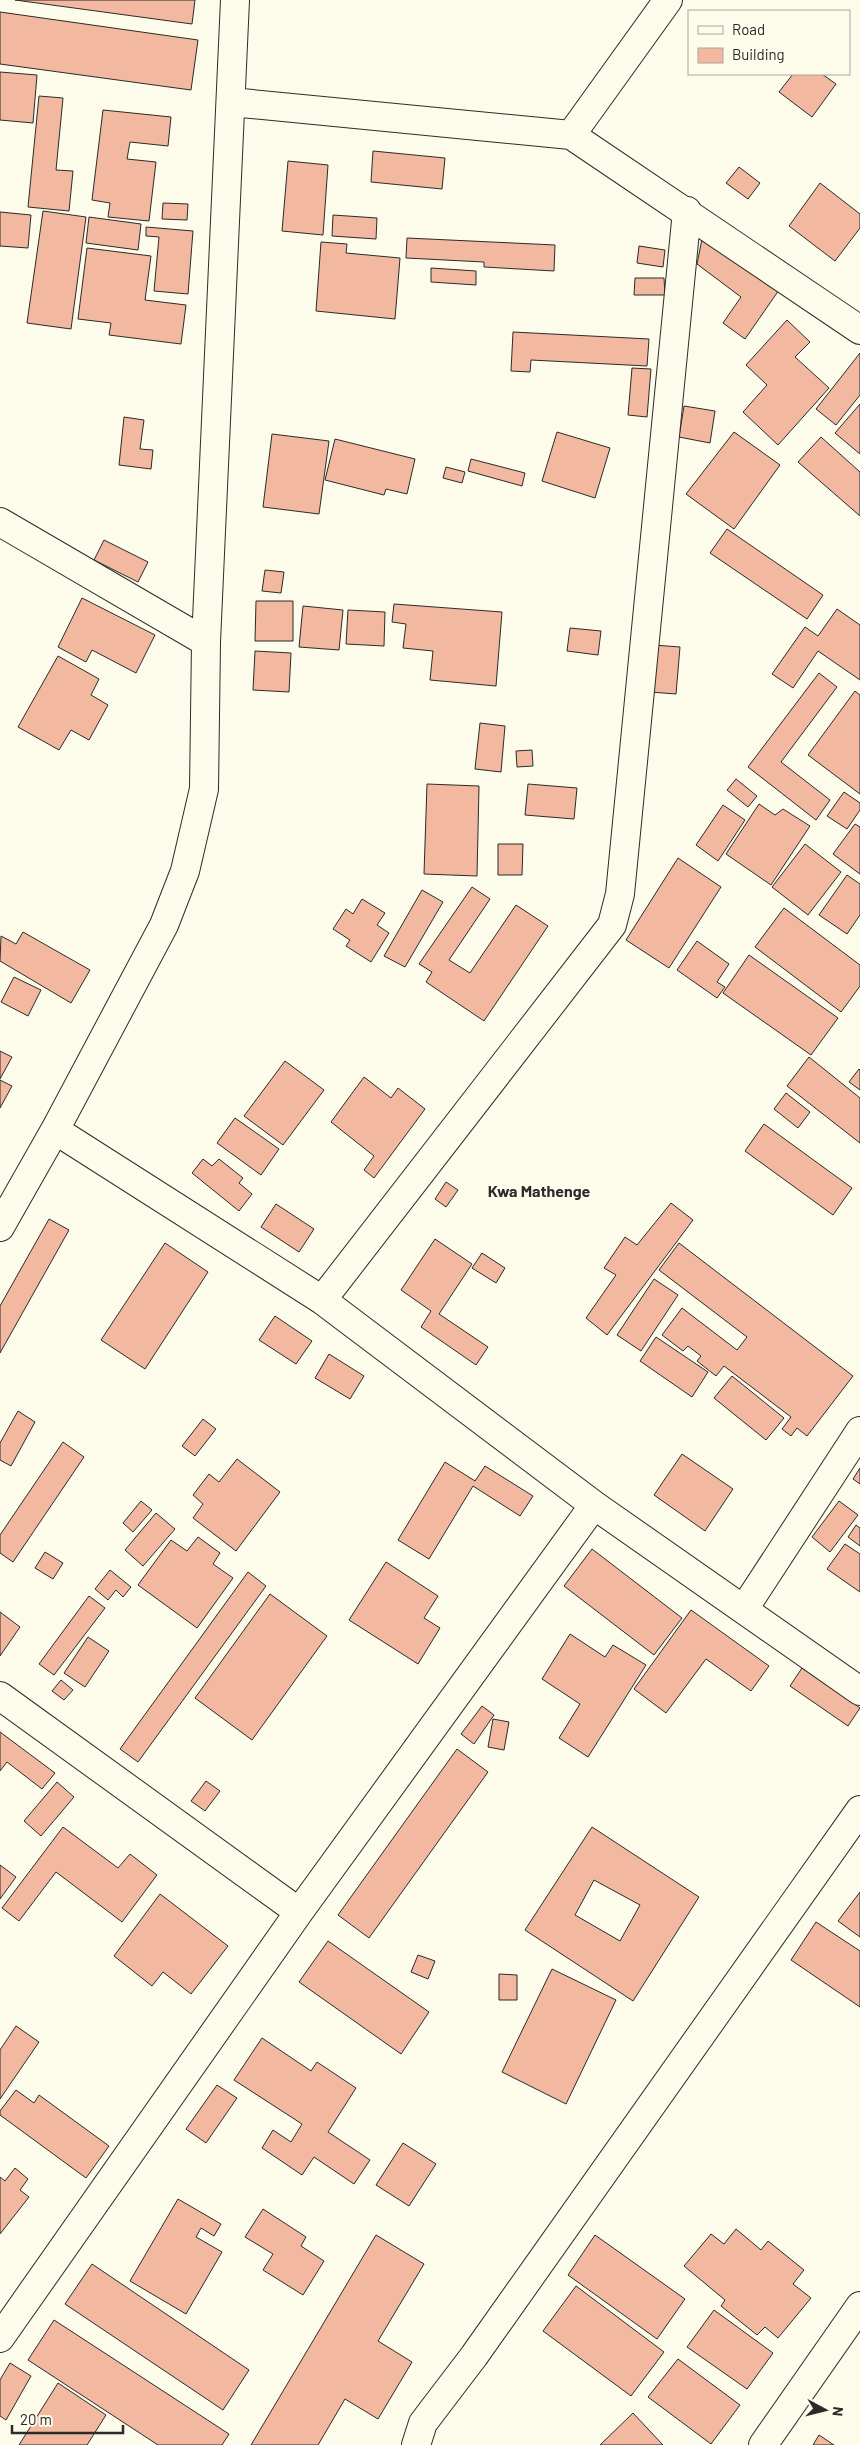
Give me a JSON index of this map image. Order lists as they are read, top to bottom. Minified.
{"districts":["Kwa Mathenge"],"legend":["Road","Building"],"scale_bar":"20 m","north":"right"}
